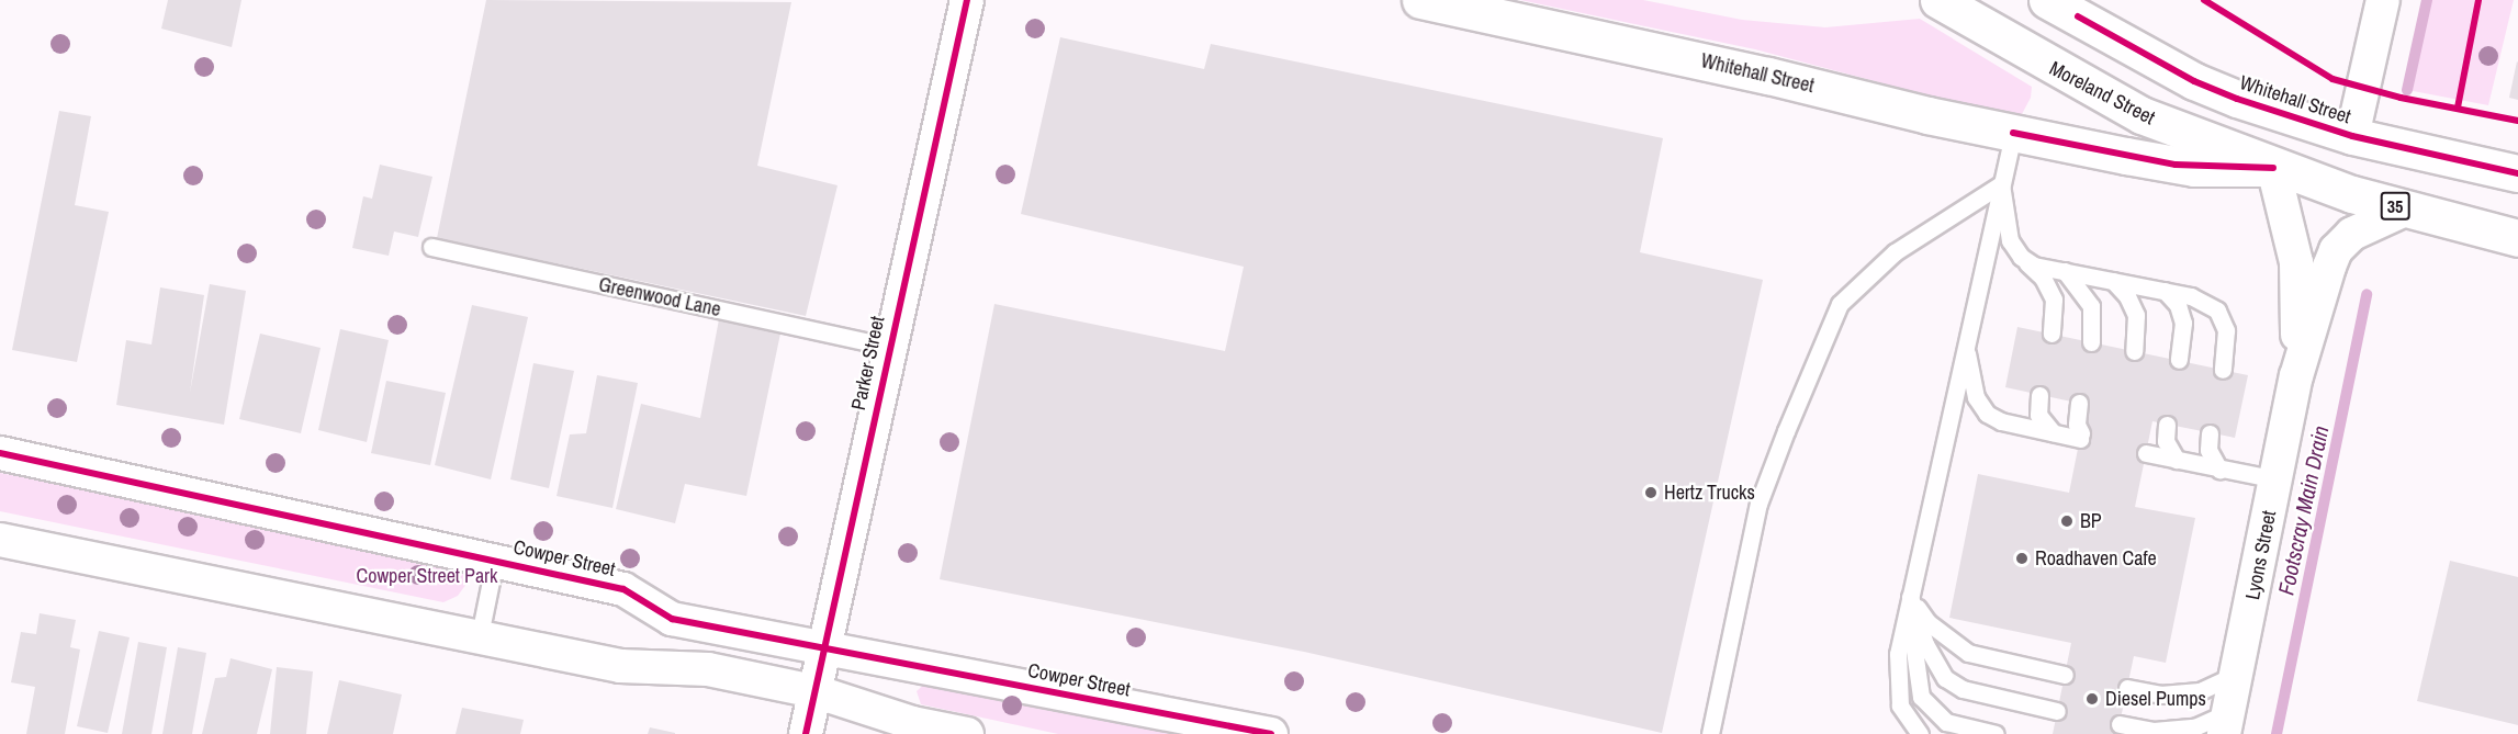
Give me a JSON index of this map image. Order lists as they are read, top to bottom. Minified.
{"streets":{"main road":["Whitehall Street","Moreland Street","35"],"street":["Parker Street","Lyons Street","Cowper Street"],"lane":["Greenwood Lane"]},"crossings":[["Whitehall Street","Moreland Street"],["Whitehall Street","Lyons Street"],["Moreland Street","Lyons Street"],["Greenwood Lane","Parker Street"],["Parker Street","Cowper Street"]],"water":["Footscray Main Drain"],"parks":["Cowper Street Park"],"places":["Hertz Trucks","BP","Roadhaven Cafe","Diesel Pumps"]}
